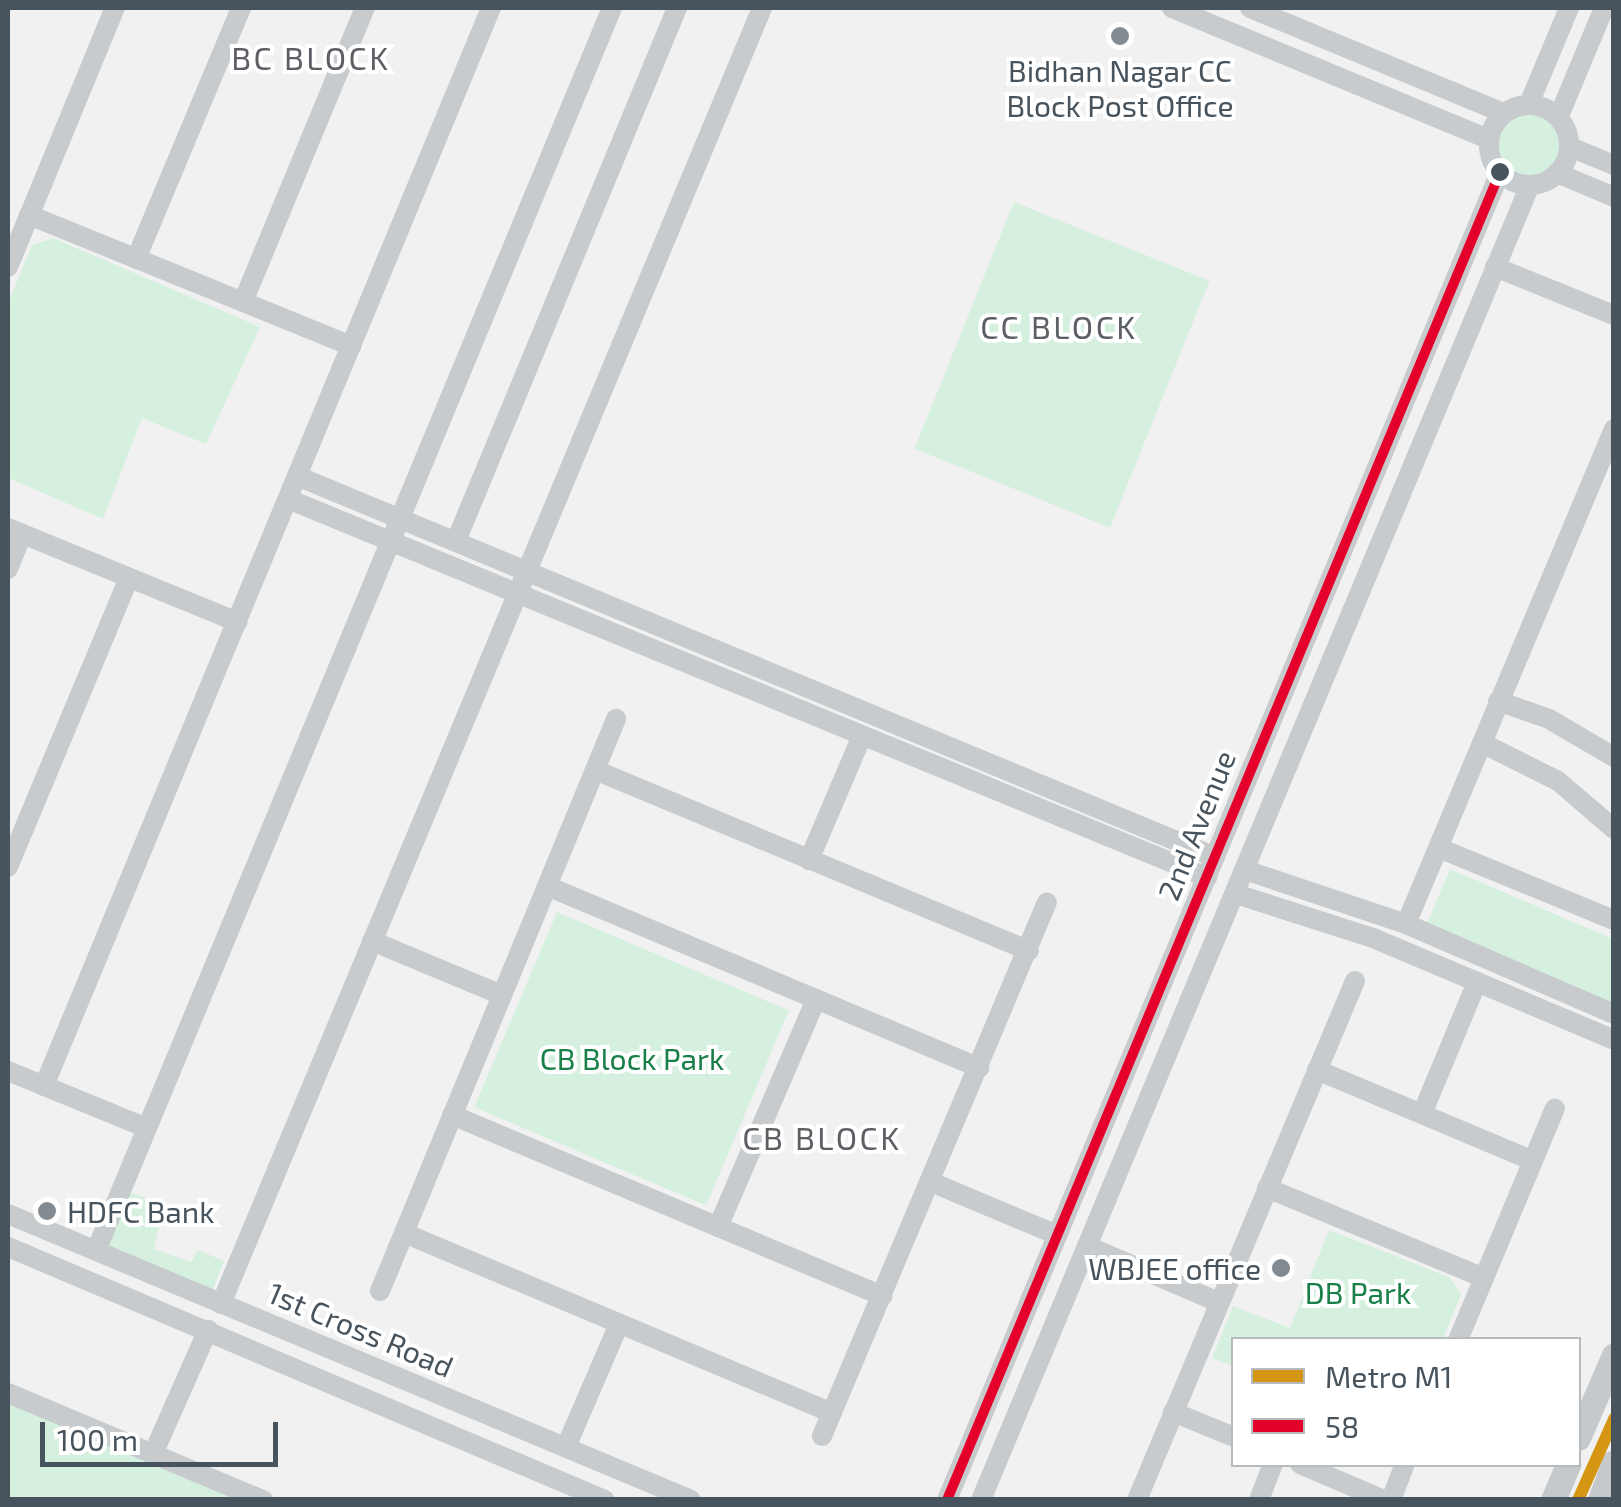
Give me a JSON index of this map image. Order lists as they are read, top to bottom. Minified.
{"streets":{"street":["2nd Avenue","1st Cross Road"]},"districts":["BC BLOCK","CC BLOCK","CB BLOCK"],"parks":["CB Block Park","DB Park"],"places":["Bidhan Nagar CC Block Post Office","HDFC Bank","WBJEE office"],"lines":["transit line 58","metro line M1"],"legend":["Metro M1","58"],"scale_bar":"100 m"}
